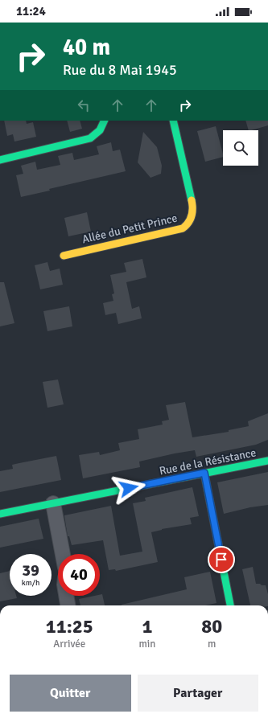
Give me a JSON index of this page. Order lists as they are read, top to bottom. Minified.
{"streets":{"street":["Allée du Petit Prince","Rue de la Résistance"]},"page":{"status":"11:24","turn":["40 m","Rue du 8 Mai 1945"],"speed":"39 km/h","limit":"40","eta":["11:25","Arrivée","1","min","80","m"],"buttons":["Quitter","Partager"]}}
